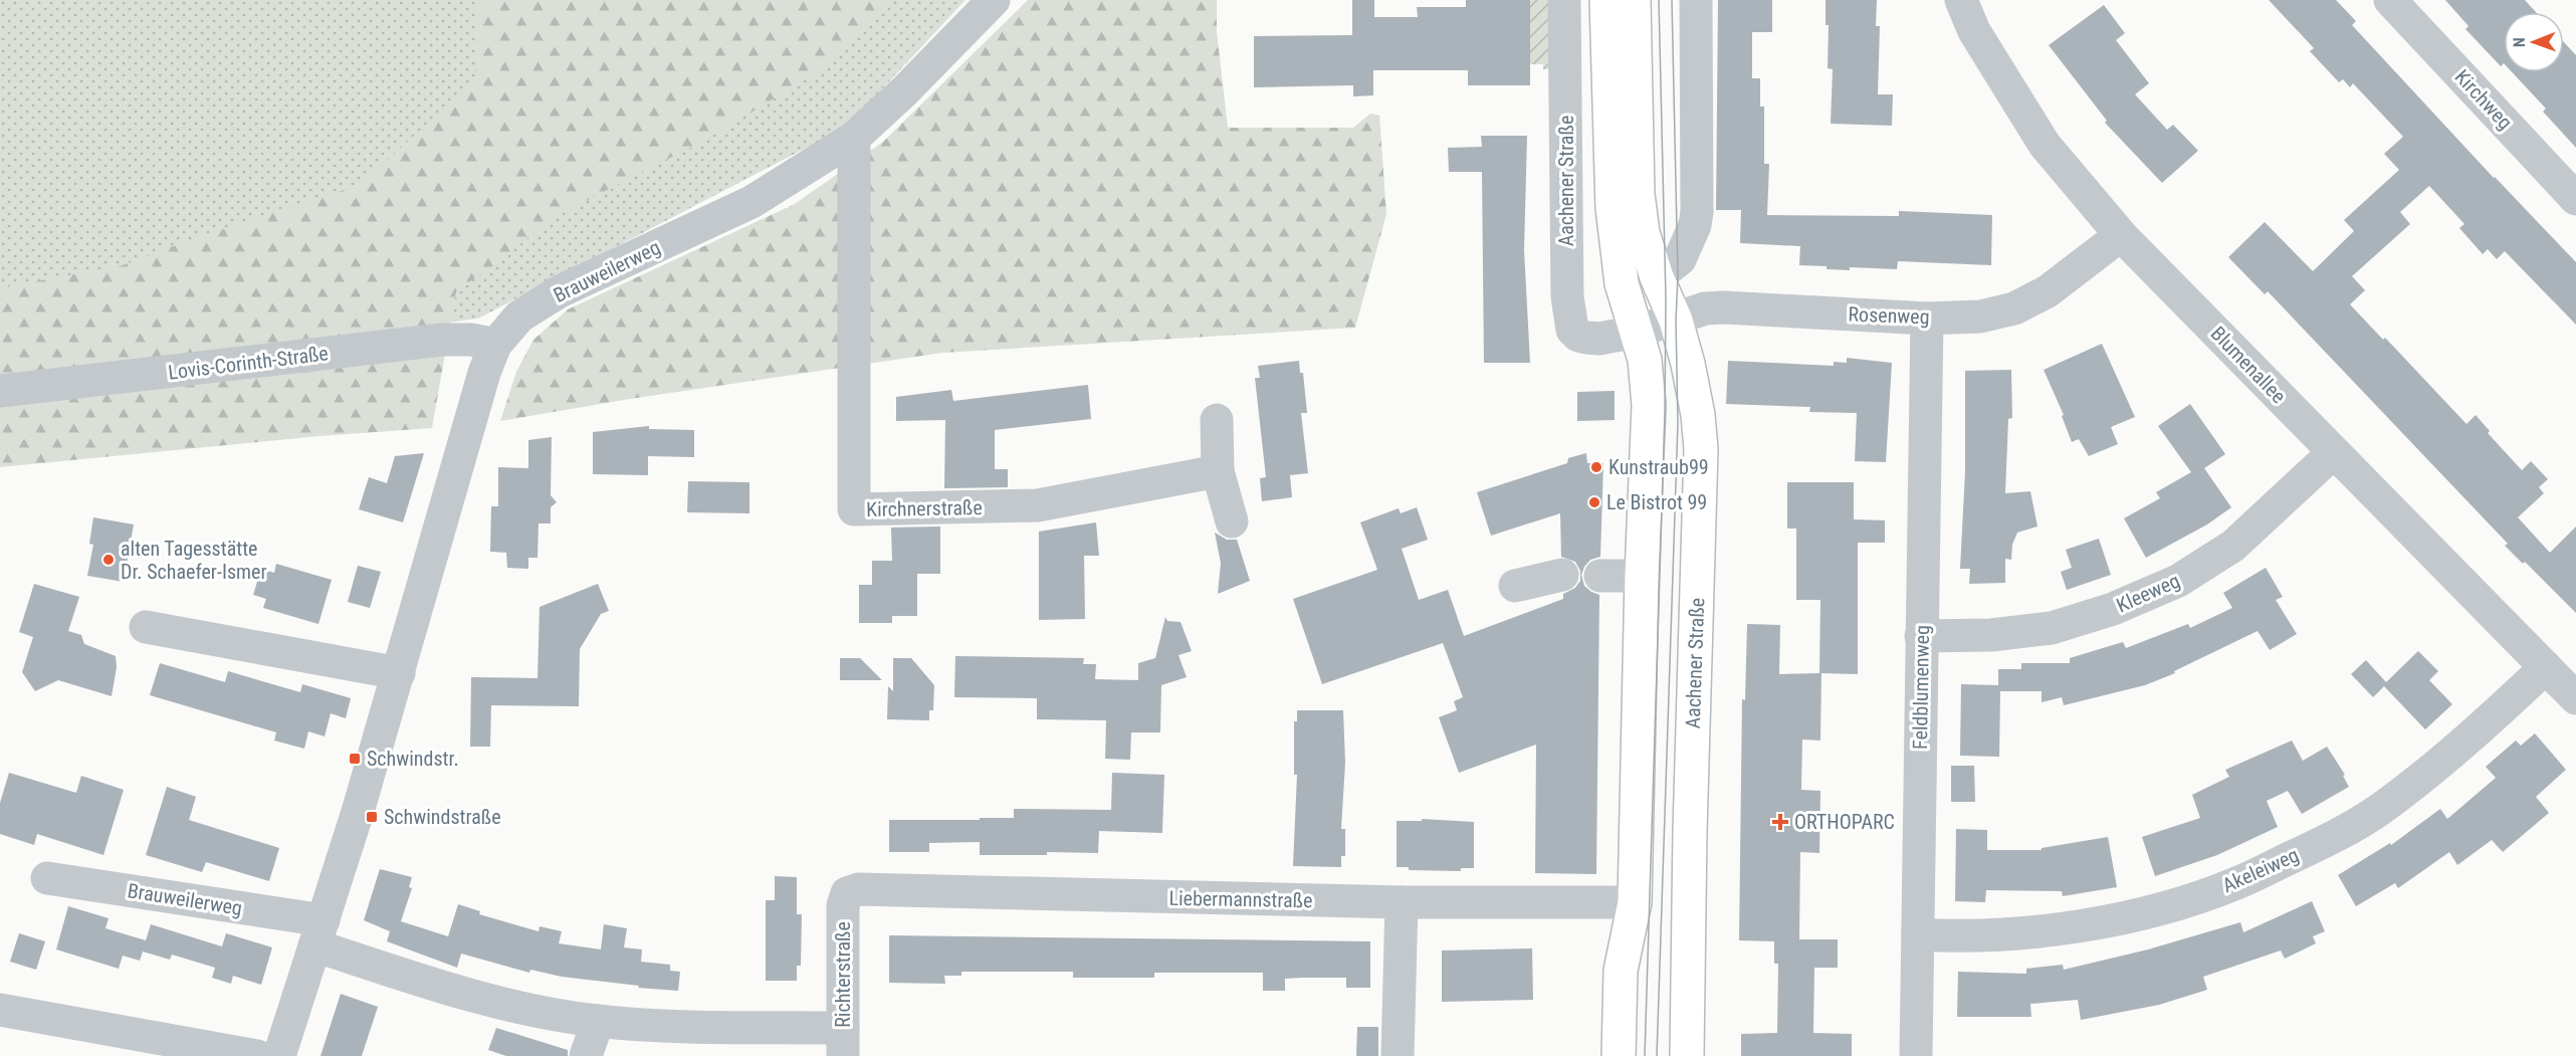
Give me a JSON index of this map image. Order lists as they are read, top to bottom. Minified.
{"streets":{"main road":["Aachener Straße"],"street":["Kirchweg","Brauweilerweg","Rosenweg","Lovis-Corinth-Straße","Blumenallee","Kirchnerstraße","Kleeweg","Feldblumenweg","Akeleiweg","Liebermannstraße","Richterstraße"]},"crossings":[["Aachener Straße","Rosenweg"],["Brauweilerweg","Lovis-Corinth-Straße"],["Brauweilerweg","Kirchnerstraße"],["Rosenweg","Blumenallee"],["Rosenweg","Feldblumenweg"],["Blumenallee","Kleeweg"],["Blumenallee","Akeleiweg"],["Kleeweg","Feldblumenweg"],["Feldblumenweg","Akeleiweg"],["Liebermannstraße","Richterstraße"]],"places":{"other":["Kunstraub99","Le Bistrot 99","alten Tagesstätte Dr. Schaefer-Ismer"],"transit":["Schwindstr.","Schwindstraße"],"health":["ORTHOPARC"]},"north":"left"}
